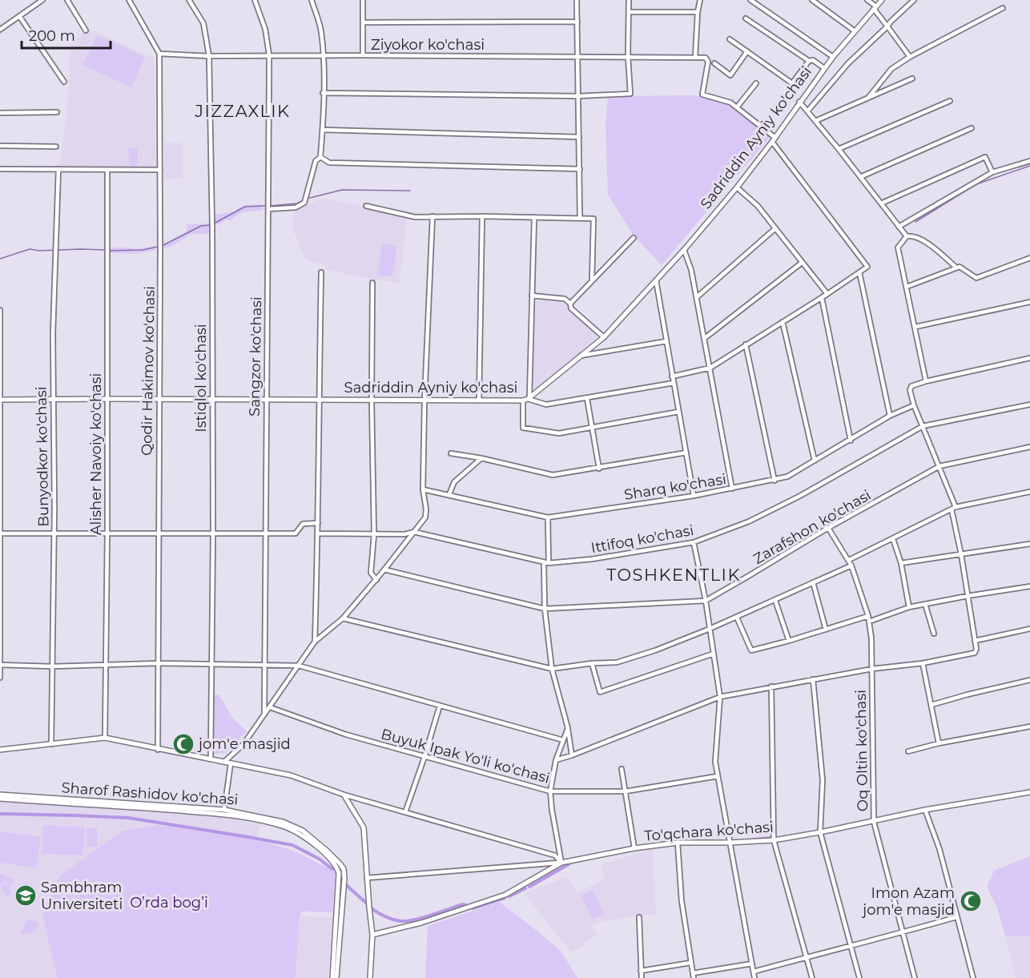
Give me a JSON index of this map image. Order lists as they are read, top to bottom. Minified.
{"streets":{"street":["Ziyokor ko'chasi","Sadriddin Ayniy ko'chasi","Sangzor ko'chasi","Qodir Hakimov ko'chasi","Istiqlol ko'chasi","Alisher Navoiy ko'chasi","Bunyodkor ko'chasi","Sharq ko'chasi","Zarafshon ko'chasi","Ittifoq ko'chasi","Oq Oltin ko'chasi","Buyuk Ipak Yo'li ko'chasi","Sharof Rashidov ko'chasi","To'qchara ko'chasi"]},"crossings":[["Ziyokor ko'chasi","Sangzor ko'chasi"],["Ziyokor ko'chasi","Qodir Hakimov ko'chasi"],["Ziyokor ko'chasi","Istiqlol ko'chasi"],["Sadriddin Ayniy ko'chasi","Sangzor ko'chasi"],["Sadriddin Ayniy ko'chasi","Qodir Hakimov ko'chasi"],["Sadriddin Ayniy ko'chasi","Istiqlol ko'chasi"],["Sadriddin Ayniy ko'chasi","Alisher Navoiy ko'chasi"],["Sadriddin Ayniy ko'chasi","Bunyodkor ko'chasi"],["Zarafshon ko'chasi","Oq Oltin ko'chasi"],["Oq Oltin ko'chasi","To'qchara ko'chasi"]],"districts":["JIZZAXLIK","TOSHKENTLIK"],"parks":["O’rda bog’i"],"places":{"mosque":["jom'e masjid","Imon Azam jom'e masjid"],"school or university":["Sambhram Universiteti"]},"scale_bar":"200 m"}
